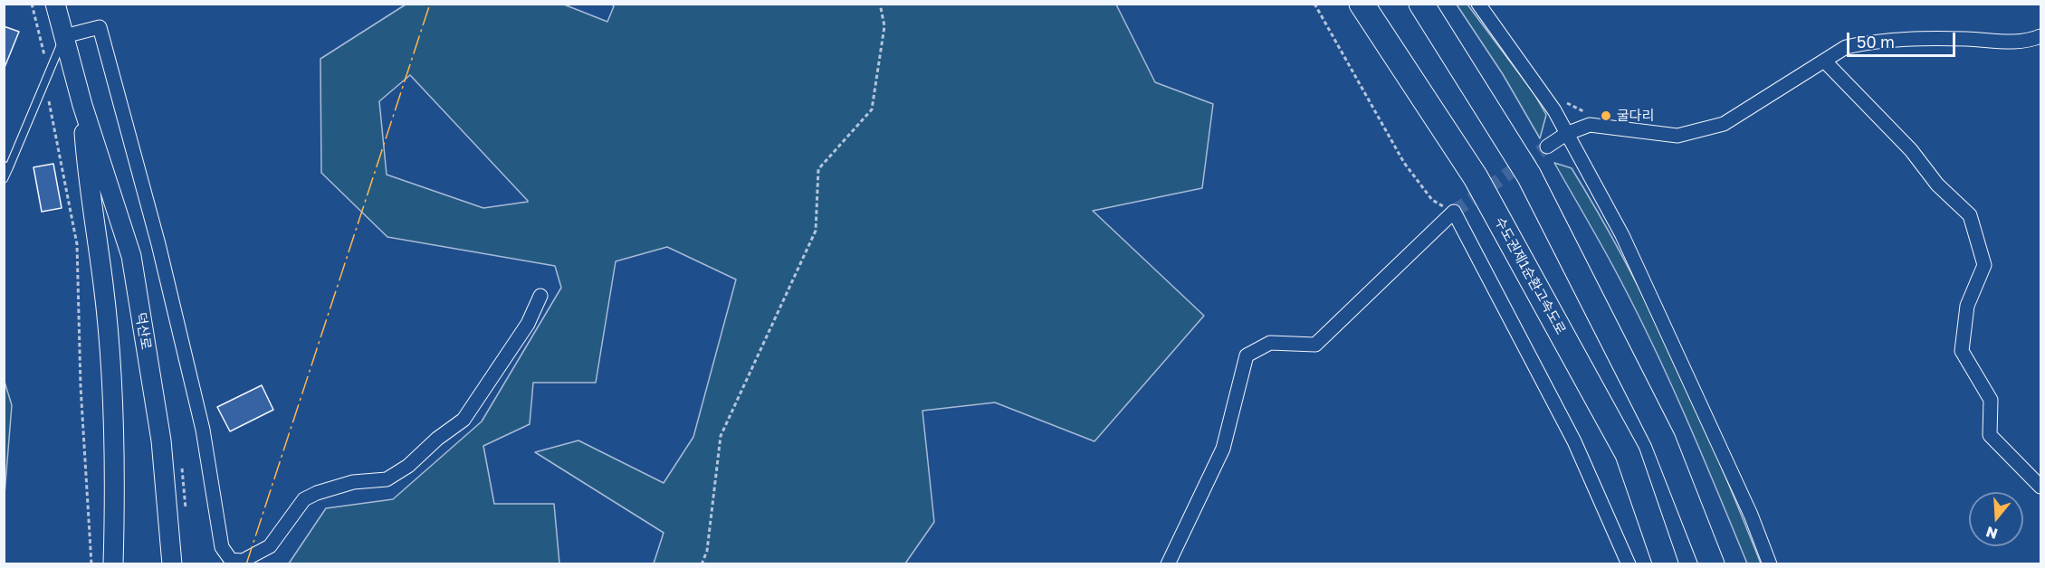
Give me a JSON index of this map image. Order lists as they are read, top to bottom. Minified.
{"streets":{"highway":["수도권제1순환고속도로"],"main road":["덕산로"]},"places":["굴다리"],"scale_bar":"50 m","north":"bottom"}
